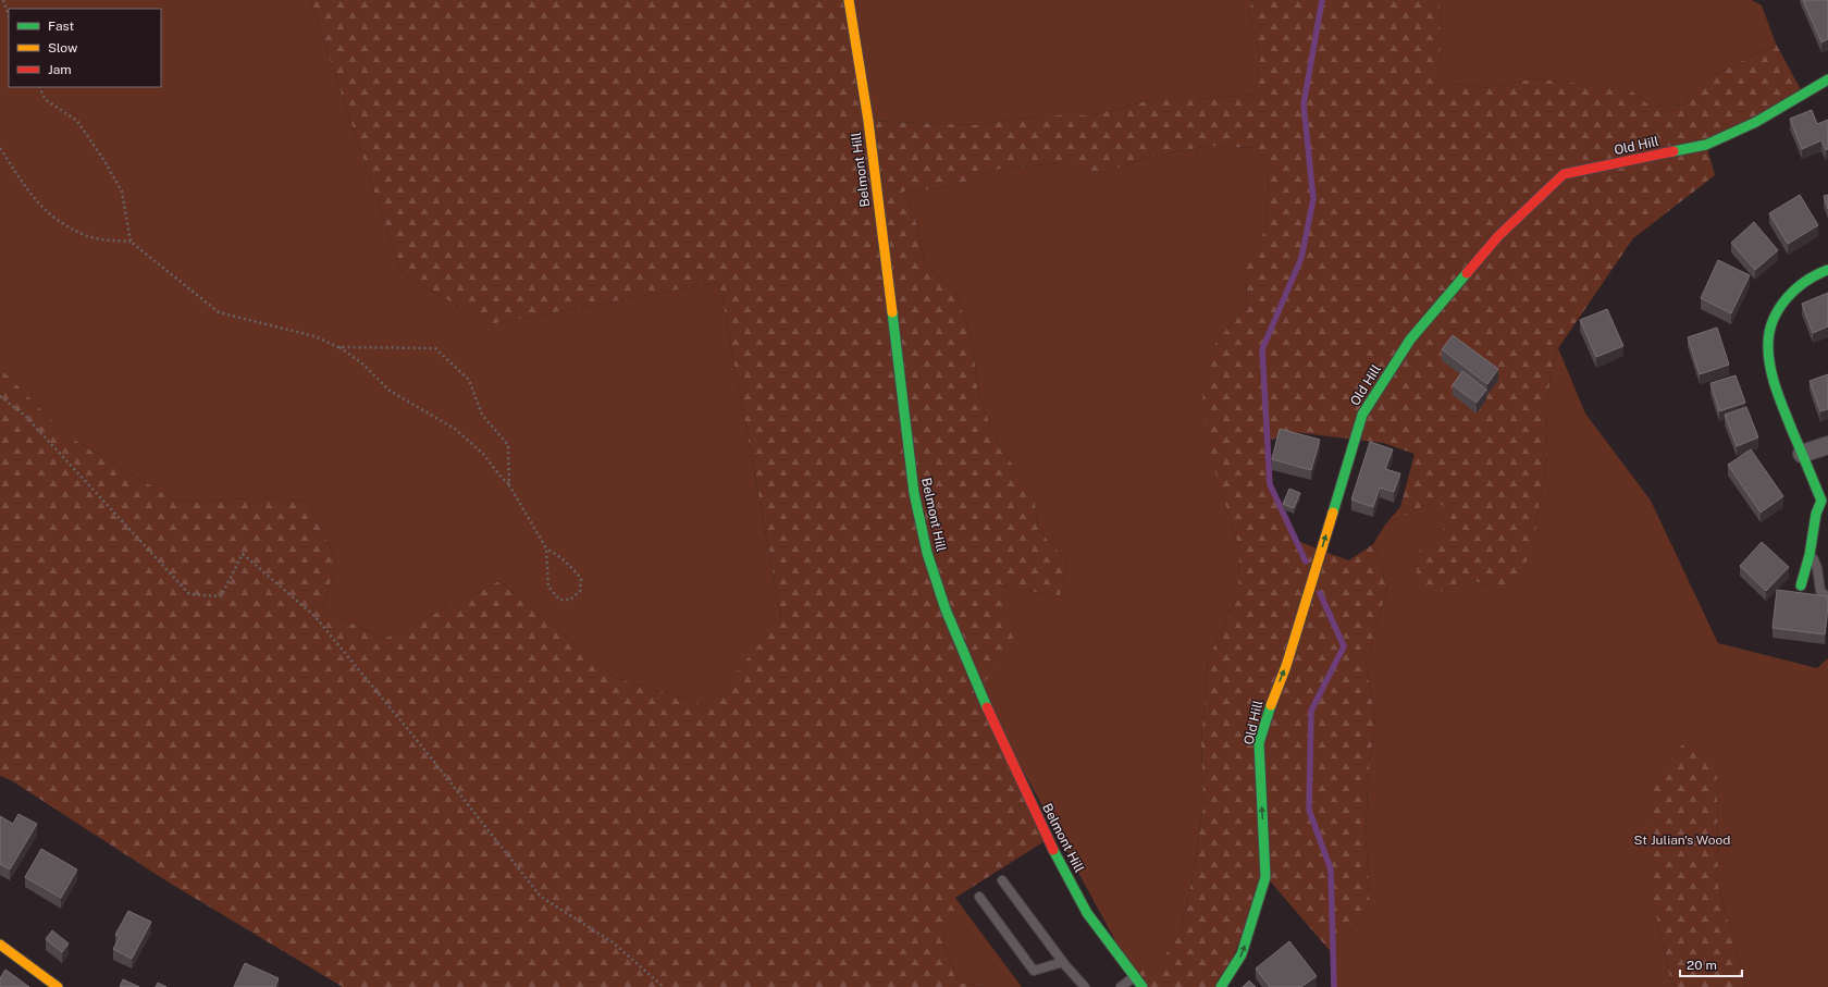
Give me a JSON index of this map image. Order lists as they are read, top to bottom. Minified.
{"streets":{"street":["Old Hill","Belmont Hill"]},"one_way":["Old Hill"],"parks":["St Julian's Wood"],"legend":["Fast","Slow","Jam"],"scale_bar":"20 m"}
